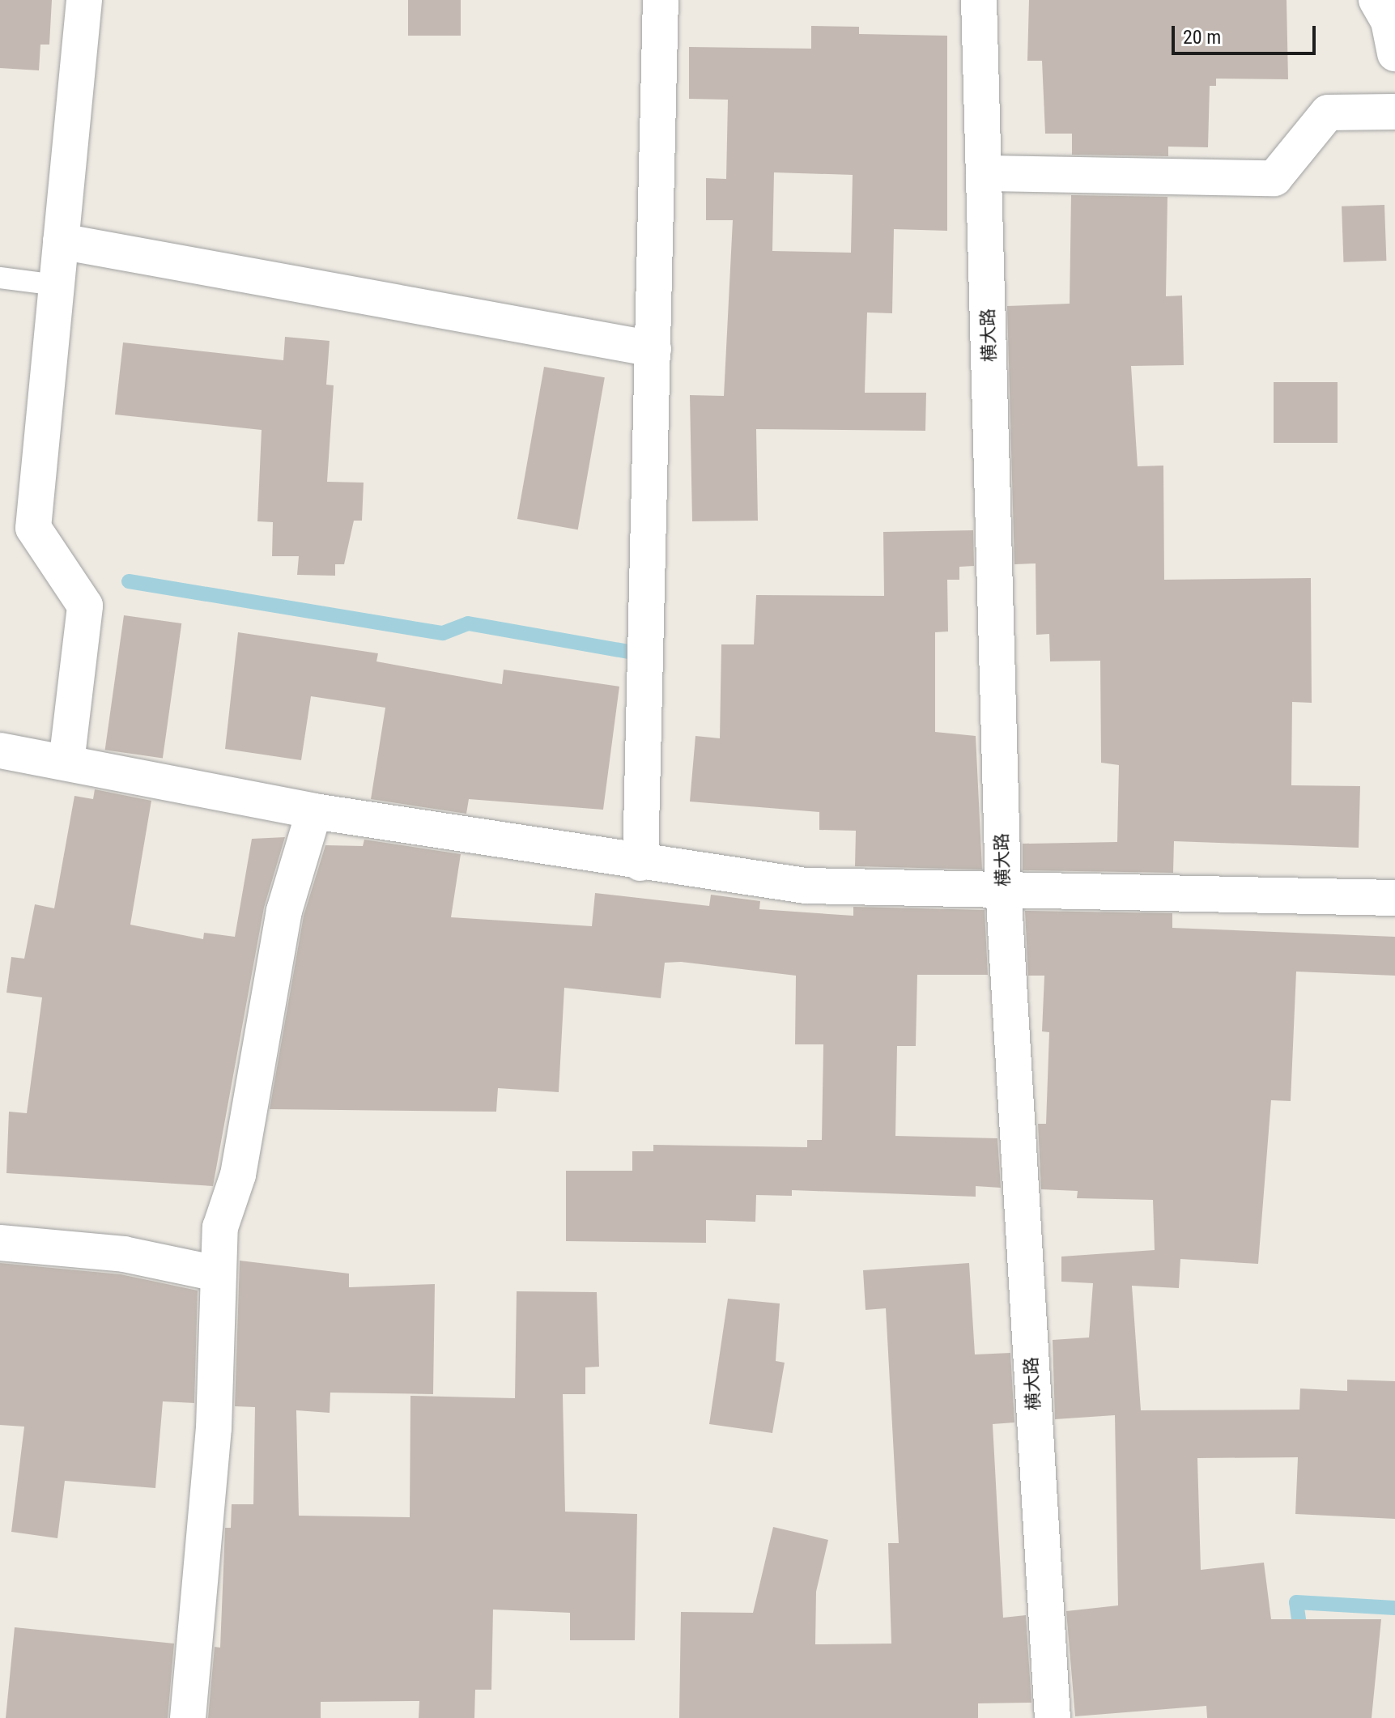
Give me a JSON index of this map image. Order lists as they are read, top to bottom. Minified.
{"streets":{"street":["横大路"]},"scale_bar":"20 m"}
